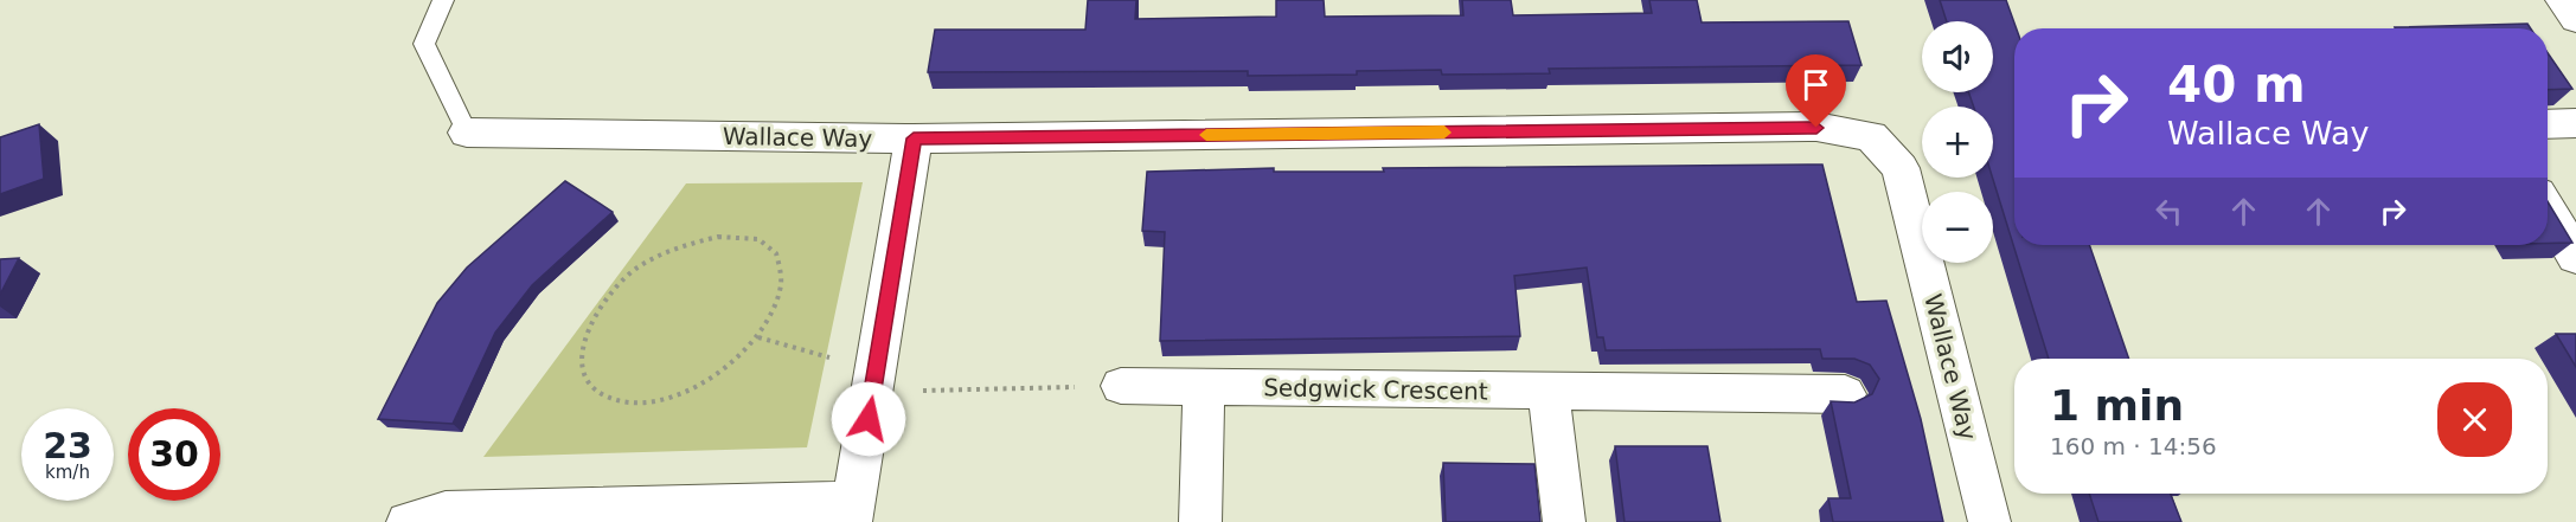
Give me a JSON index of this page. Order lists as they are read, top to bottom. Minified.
{"streets":{"street":["Wallace Way","Sedgwick Crescent"]},"page":{"map_buttons":["+","−"],"turn":["40 m","Wallace Way"],"heading":["1 min","160 m · 14:56"],"speed":"23 km/h","limit":"30"}}
